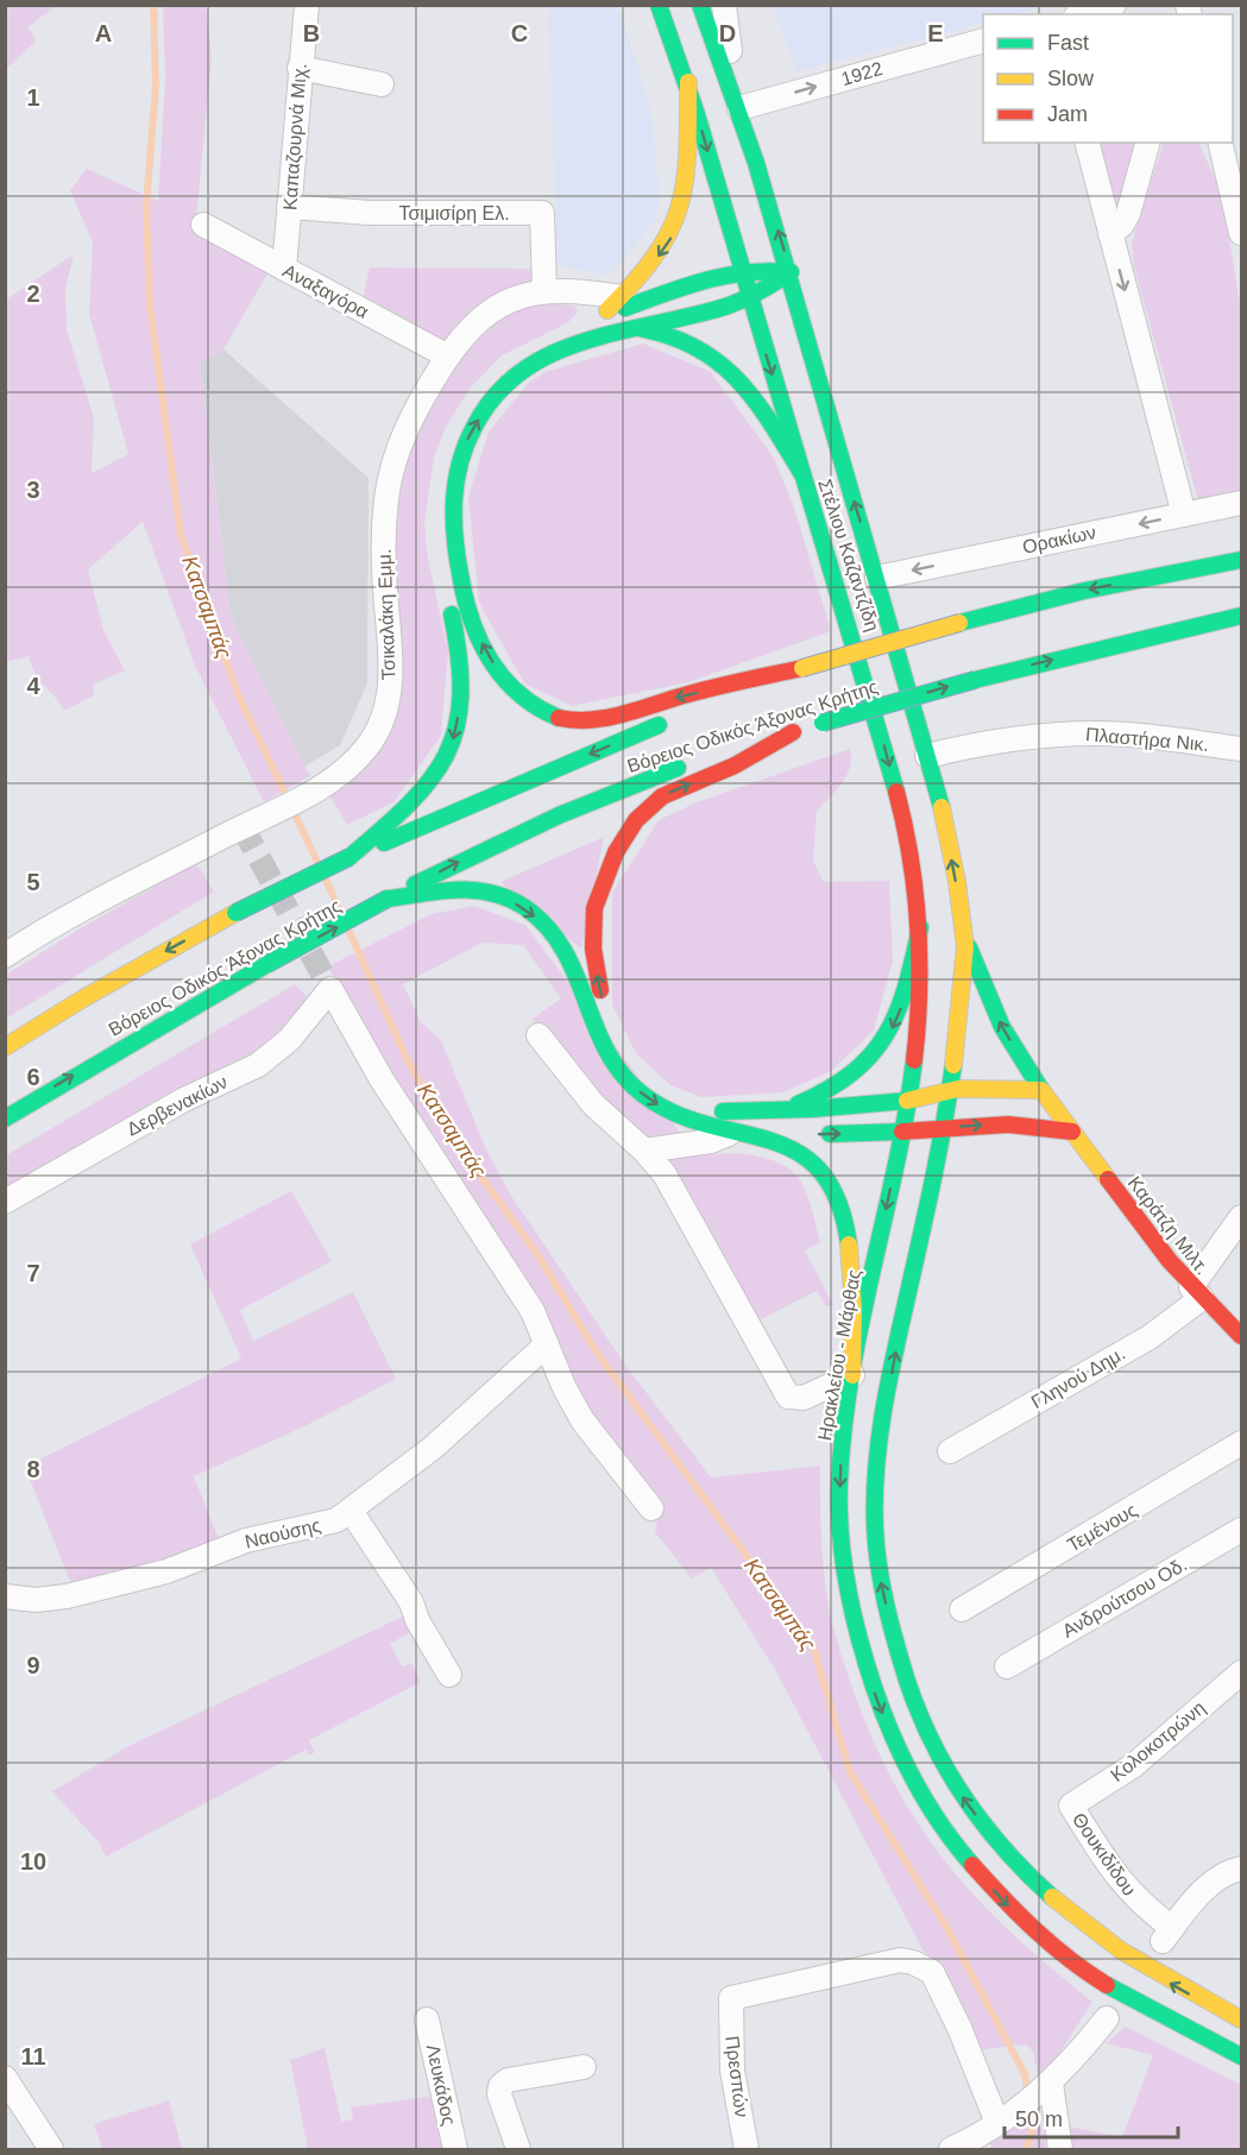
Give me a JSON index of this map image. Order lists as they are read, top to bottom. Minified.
{"streets":{"main road":["Στέλιου Καζαντζίδη","Βόρειος Οδικός Άξονας Κρήτης","Καράτζη Μιλτ.","Ηρακλείου - Μάρθας"],"street":["1922","Καπαζουρνά Μιχ.","Τσιμισίρη Ελ.","Αναξαγόρα","Ορακίων","Τσικαλάκη Εμμ.","Πλαστήρα Νικ.","Δερβενακίων","Γληνού Δημ.","Τεμένους","Ναούσης","Ανδρούτσου Οδ.","Κολοκοτρώνη","Θουκιδίδου","Πρεσπών","Λευκάδος"]},"crossings":[["1922","Στέλιου Καζαντζίδη"],["Καπαζουρνά Μιχ.","Τσιμισίρη Ελ."],["Καπαζουρνά Μιχ.","Αναξαγόρα"],["Τσιμισίρη Ελ.","Τσικαλάκη Εμμ."],["Αναξαγόρα","Τσικαλάκη Εμμ."],["Ορακίων","Στέλιου Καζαντζίδη"],["Στέλιου Καζαντζίδη","Πλαστήρα Νικ."],["Στέλιου Καζαντζίδη","Καράτζη Μιλτ."],["Στέλιου Καζαντζίδη","Ηρακλείου - Μάρθας"],["Δερβενακίων","Ναούσης"],["Καράτζη Μιλτ.","Γληνού Δημ."],["Κολοκοτρώνη","Θουκιδίδου"]],"one_way":["1922","Ορακίων","Ηρακλείου - Μάρθας"],"water":["Κατσαμπάς"],"legend":["Fast","Slow","Jam"],"scale_bar":"50 m","grid":{"columns":["A","B","C","D","E"],"rows":["1","2","3","4","5","6","7","8","9","10","11"]}}
